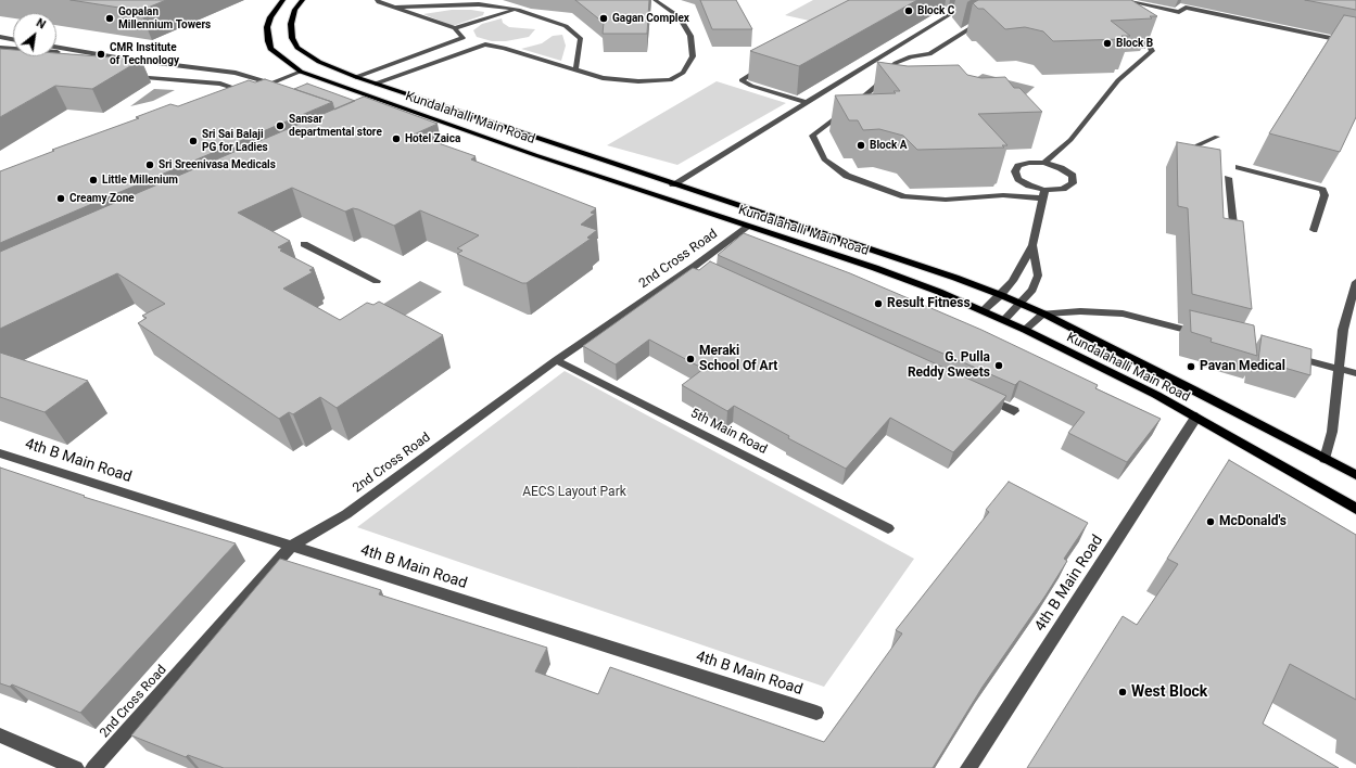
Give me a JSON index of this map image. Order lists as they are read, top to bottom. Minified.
{"streets":{"main road":["Kundalahalli Main Road"],"street":["2nd Cross Road","5th Main Road","4th B Main Road"]},"crossings":[["Kundalahalli Main Road","2nd Cross Road"],["Kundalahalli Main Road","4th B Main Road"],["2nd Cross Road","5th Main Road"],["2nd Cross Road","4th B Main Road"]],"parks":["AECS Layout Park"],"places":["Block C","Gopalan Millennium Towers","Gagan Complex","Block B","CMR Institute of Technology","Sansar departmental store","Hotel Zaica","Sri Sai Balaji PG for Ladies","Block A","Sri Sreenivasa Medicals","Little Millenium","Creamy Zone","Result Fitness","Meraki School Of Art","G. Pulla Reddy Sweets","Pavan Medical","McDonald's","West Block"],"north":"top right"}
